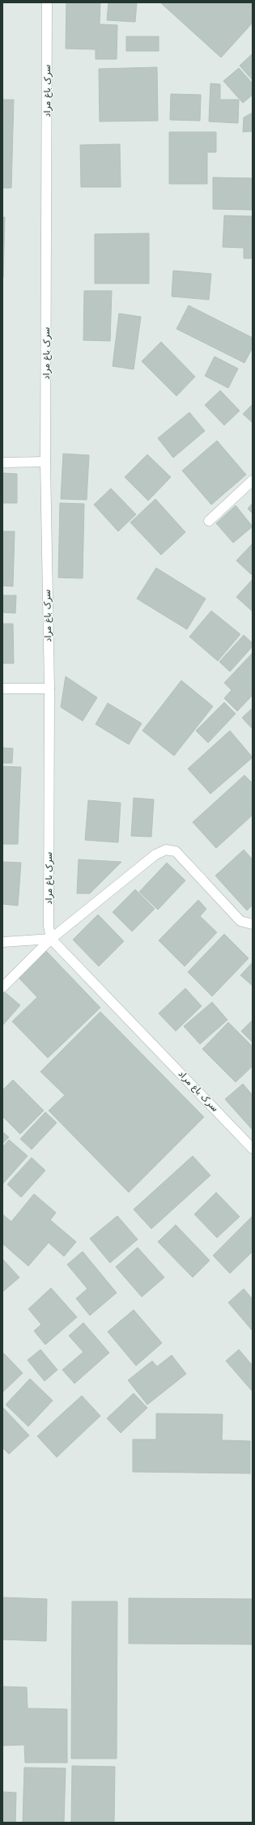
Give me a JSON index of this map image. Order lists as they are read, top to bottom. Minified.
{"streets":{"street":["سرک باغ مراد"]}}
